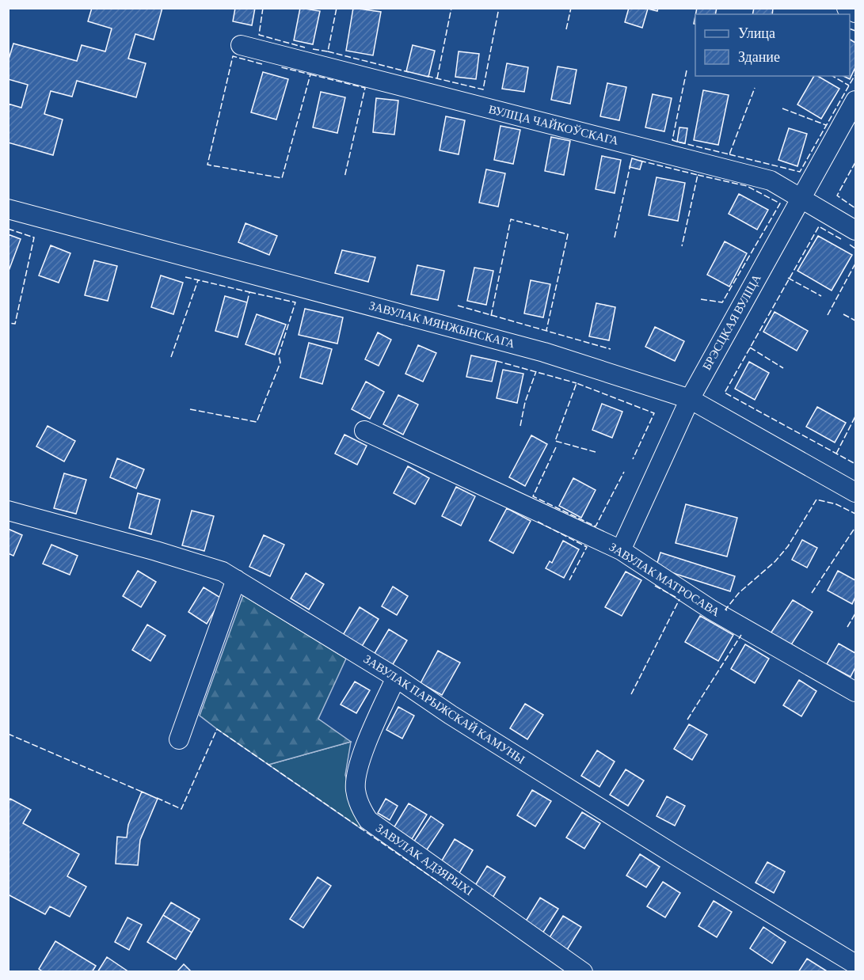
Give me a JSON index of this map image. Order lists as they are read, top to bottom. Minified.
{"streets":{"street":["ВУЛІЦА ЧАЙКОЎСКАГА","БРЭСЦКАЯ ВУЛІЦА","ЗАВУЛАК МЯНЖЫНСКАГА","ЗАВУЛАК МАТРОСАВА","ЗАВУЛАК ПАРЫЖСКАЙ КАМУНЫ","ЗАВУЛАК АДЗЯРЫХІ"]},"crossings":[["ВУЛІЦА ЧАЙКОЎСКАГА","БРЭСЦКАЯ ВУЛІЦА"],["БРЭСЦКАЯ ВУЛІЦА","ЗАВУЛАК МЯНЖЫНСКАГА"],["БРЭСЦКАЯ ВУЛІЦА","ЗАВУЛАК МАТРОСАВА"],["ЗАВУЛАК ПАРЫЖСКАЙ КАМУНЫ","ЗАВУЛАК АДЗЯРЫХІ"]],"legend":["Улица","Здание"]}
